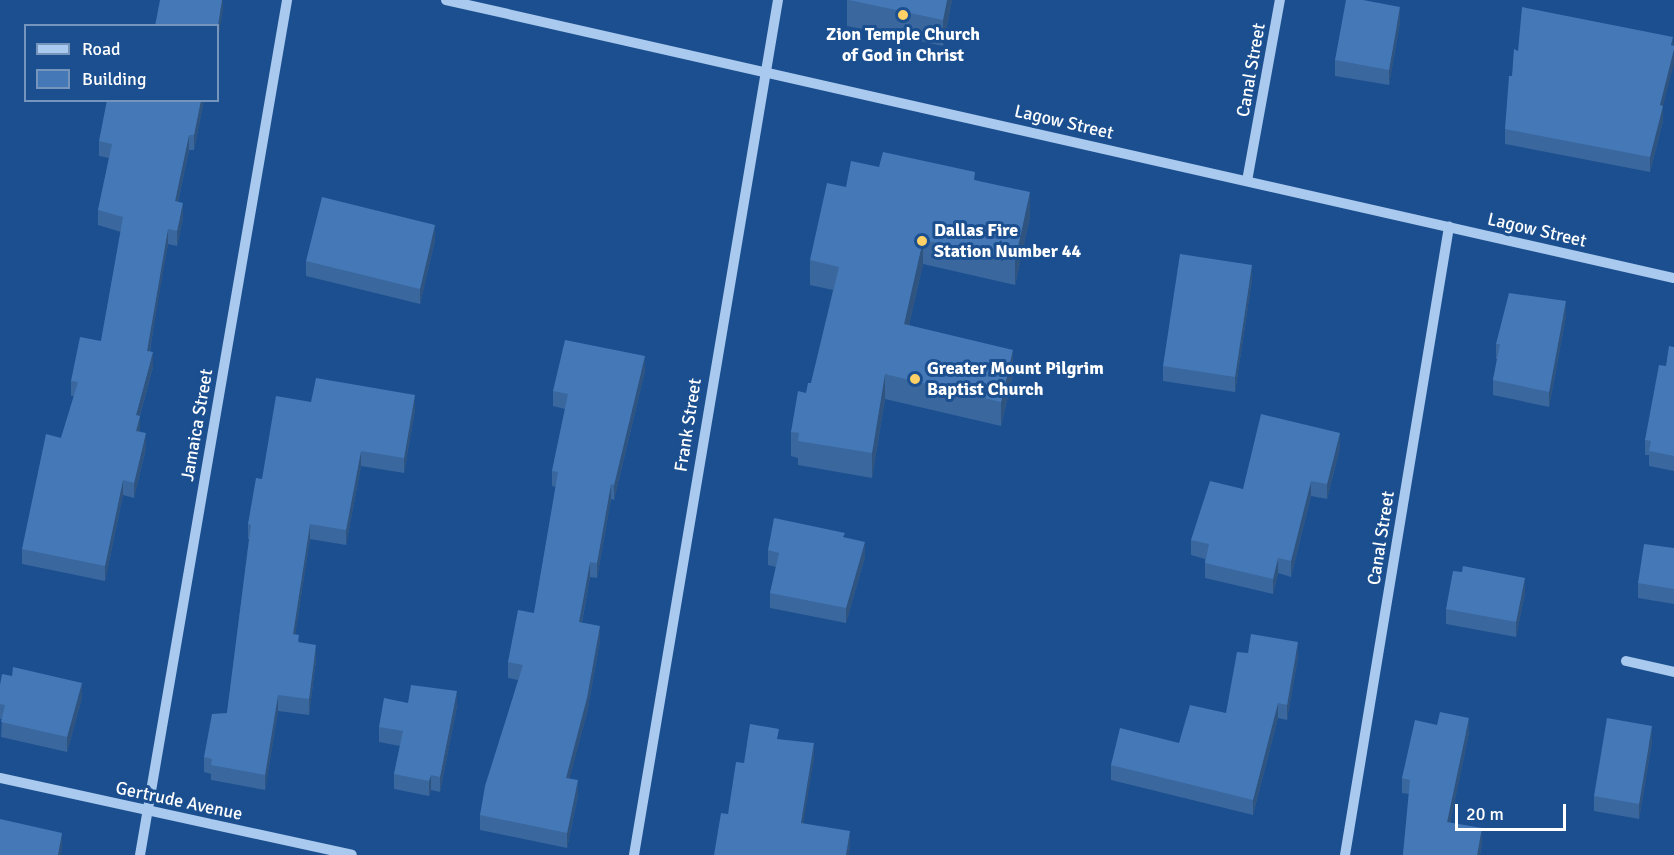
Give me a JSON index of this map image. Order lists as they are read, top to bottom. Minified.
{"streets":{"street":["Canal Street","Lagow Street","Jamaica Street","Frank Street","Gertrude Avenue"]},"crossings":[["Canal Street","Lagow Street"],["Lagow Street","Frank Street"],["Jamaica Street","Gertrude Avenue"]],"places":["Zion Temple Church of God in Christ","Dallas Fire Station Number 44","Greater Mount Pilgrim Baptist Church"],"legend":["Road","Building"],"scale_bar":"20 m"}
